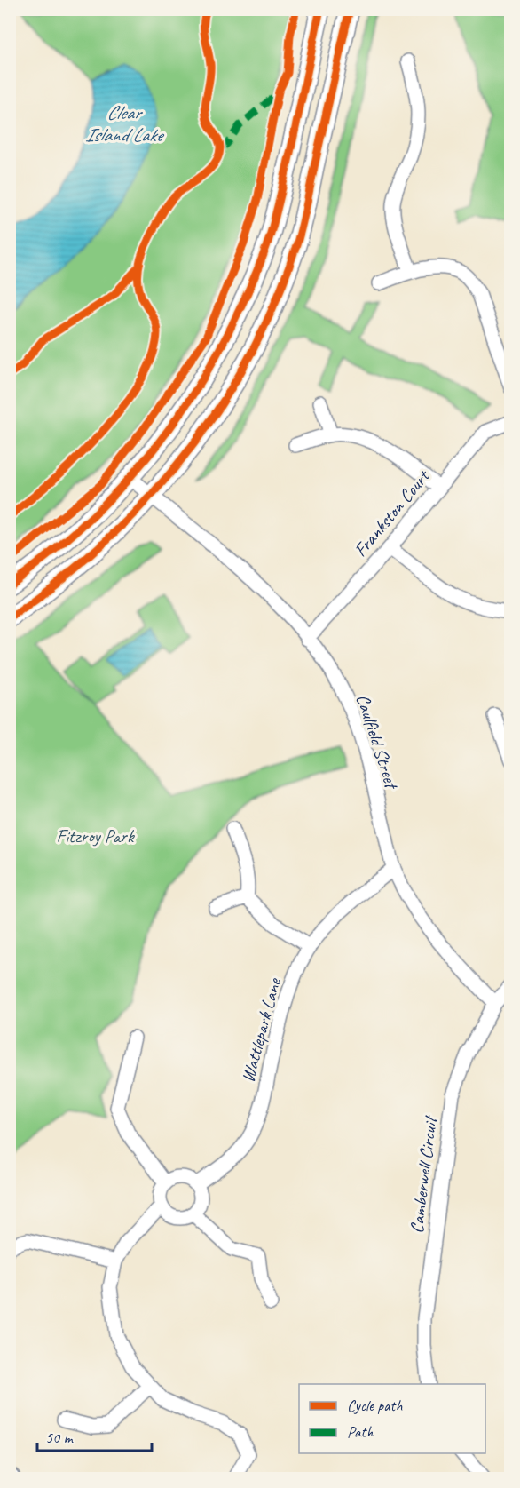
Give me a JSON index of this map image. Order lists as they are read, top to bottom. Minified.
{"streets":{"street":["Frankston Court","Caulfield Street","Wattlepark Lane","Camberwell Circuit"]},"crossings":[["Frankston Court","Caulfield Street"],["Caulfield Street","Wattlepark Lane"],["Caulfield Street","Camberwell Circuit"]],"water":["Clear Island Lake"],"parks":["Fitzroy Park"],"legend":["Cycle path","Path"],"scale_bar":"50 m"}
